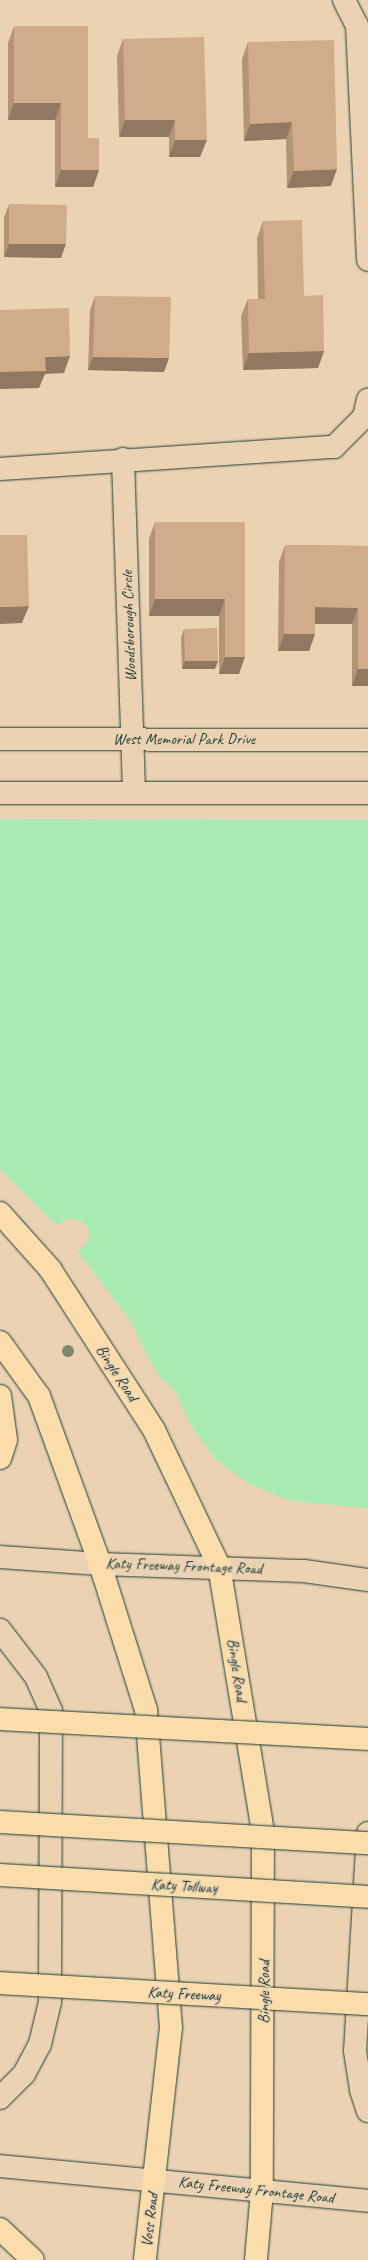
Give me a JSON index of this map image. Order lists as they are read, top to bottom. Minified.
{"streets":{"main road":["Bingle Road","Katy Tollway","Katy Freeway","Voss Road"],"street":["Woodsborough Circle","West Memorial Park Drive","Katy Freeway Frontage Road"]},"crossings":[["Woodsborough Circle","West Memorial Park Drive"],["Bingle Road","Katy Freeway Frontage Road"],["Katy Freeway Frontage Road","Voss Road"]]}
